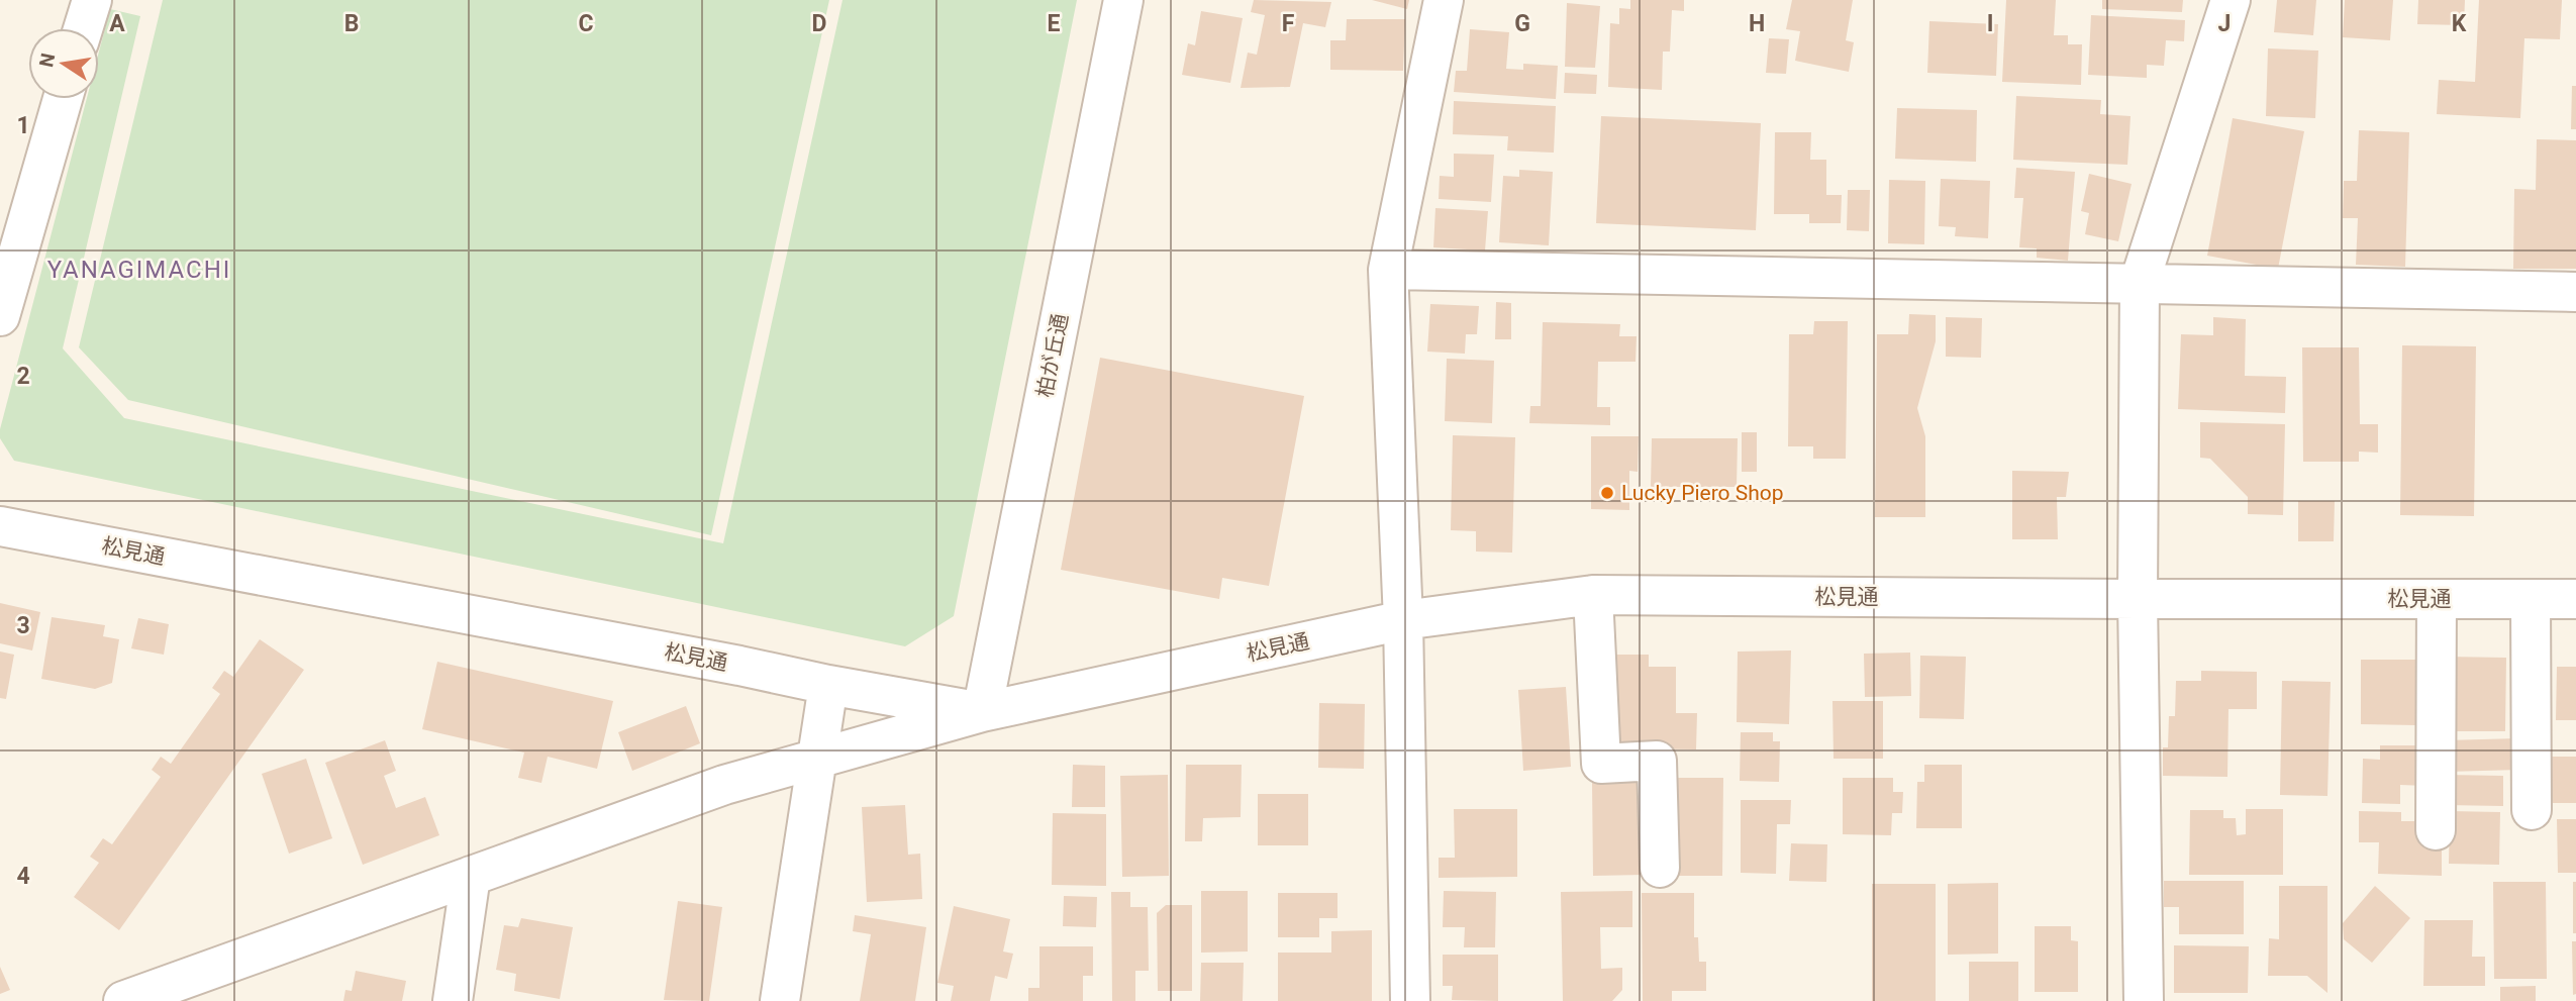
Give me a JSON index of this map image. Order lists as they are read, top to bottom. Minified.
{"streets":{"street":["柏が丘通","松見通"]},"crossings":[["柏が丘通","松見通"]],"districts":["YANAGIMACHI"],"places":["Lucky Piero Shop"],"north":"left","grid":{"columns":["A","B","C","D","E","F","G","H","I","J","K"],"rows":["1","2","3","4"]}}
